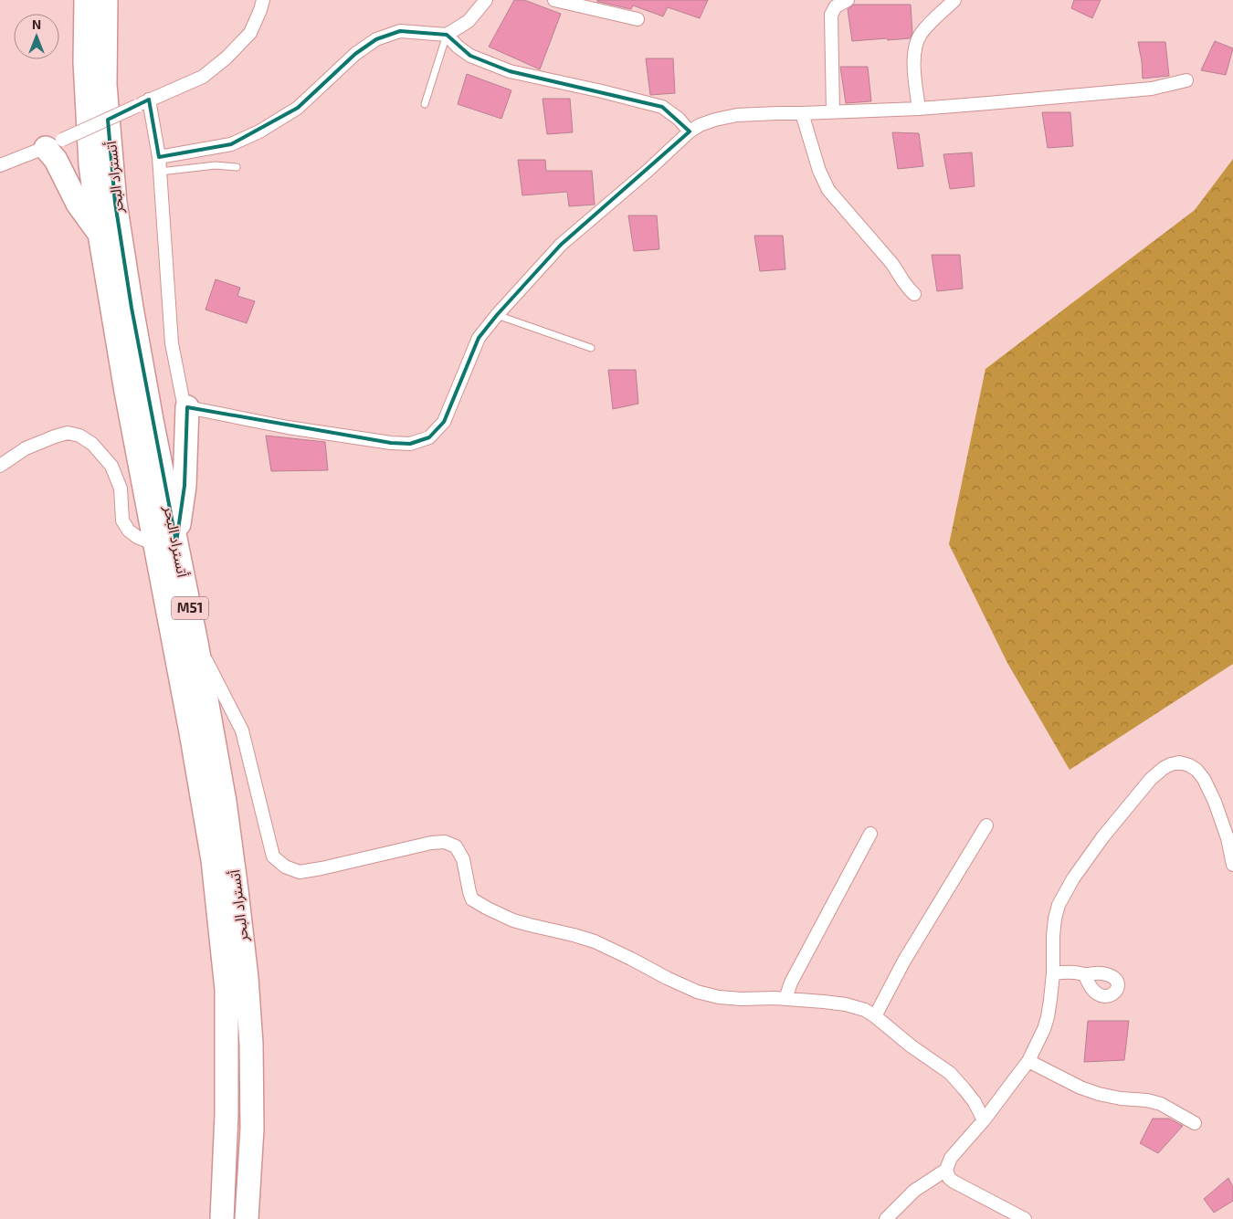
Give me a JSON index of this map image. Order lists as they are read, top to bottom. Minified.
{"streets":{"highway":["أتستراد البحر","M51"]},"north":"top"}
